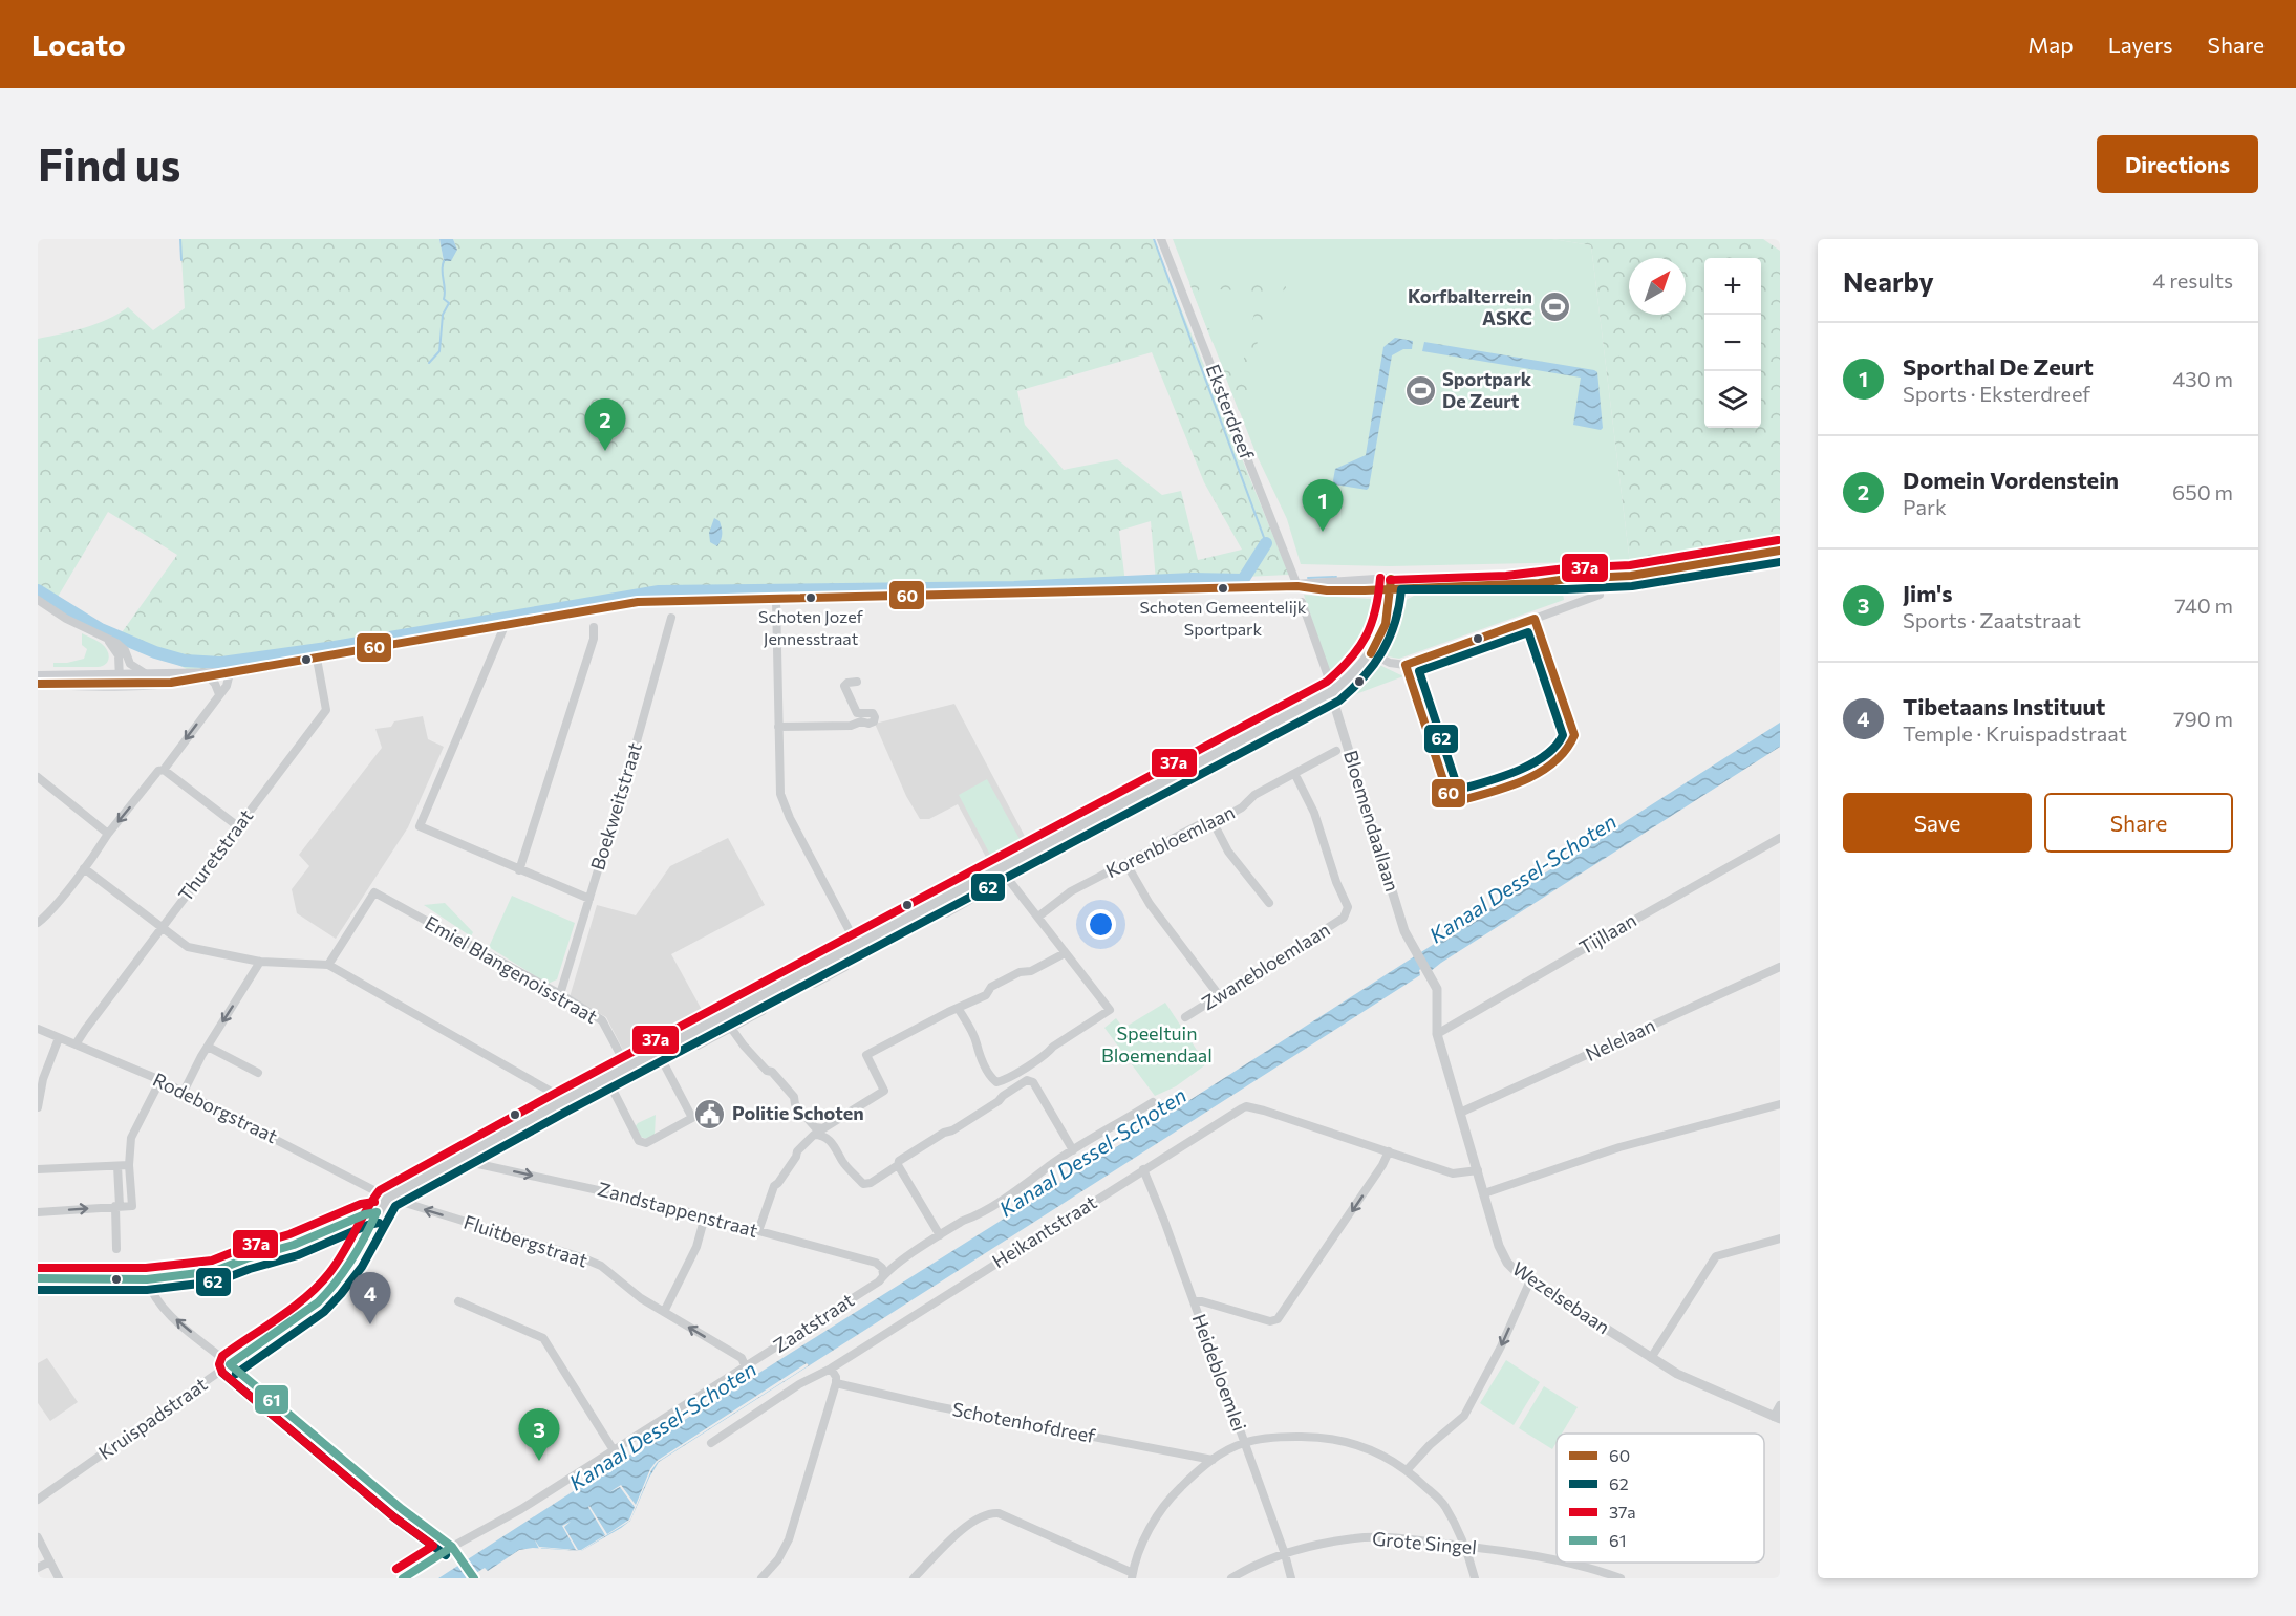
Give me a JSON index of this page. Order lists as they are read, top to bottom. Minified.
{"streets":{"street":["Eksterdreef","Boekweitstraat","Bloemendaallaan","Korenbloemlaan","Thuretstraat","Tijllaan","Zwanebloemlaan","Emiel Blangenoisstraat","Nelelaan","Rodeborgstraat","Zandstappenstraat","Heikantstraat","Fluitbergstraat","Wezelsebaan","Zaatstraat","Heidebloemlei","Kruispadstraat","Schotenhofdreef","Grote Singel"]},"crossings":[["Boekweitstraat","Emiel Blangenoisstraat"],["Bloemendaallaan","Wezelsebaan"],["Korenbloemlaan","Zwanebloemlaan"],["Thuretstraat","Rodeborgstraat"],["Tijllaan","Wezelsebaan"],["Nelelaan","Wezelsebaan"],["Rodeborgstraat","Fluitbergstraat"],["Rodeborgstraat","Kruispadstraat"],["Zandstappenstraat","Zaatstraat"],["Heikantstraat","Wezelsebaan"],["Heikantstraat","Heidebloemlei"],["Fluitbergstraat","Zaatstraat"],["Fluitbergstraat","Kruispadstraat"],["Heidebloemlei","Grote Singel"]],"one_way":["Zandstappenstraat","Fluitbergstraat"],"water":["Kanaal Dessel-Schoten"],"parks":["Speeltuin Bloemendaal"],"places":{"sports":["Korfbalterrein ASKC","Sportpark De Zeurt"],"other":["Schoten Gemeentelijk Sportpark","Schoten Jozef Jennesstraat"],"public building":["Politie Schoten"]},"lines":["transit line 37a","transit line 60","transit line 62","transit line 61"],"legend":["60","62","37a","61"],"north":"top right","page":{"header":"Locato","nav":["Map","Layers","Share"],"buttons":["Directions",["Save","Share"]],"title":"Find us","heading":["Nearby","4 results"],"map_buttons":["+","−"],"list":[{"mark":"1","name":"Sporthal De Zeurt","note":"Sports · Eksterdreef","value":"430 m"},{"mark":"2","name":"Domein Vordenstein","note":"Park","value":"650 m"},{"mark":"3","name":"Jim's","note":"Sports · Zaatstraat","value":"740 m"},{"mark":"4","name":"Tibetaans Instituut","note":"Temple · Kruispadstraat","value":"790 m"}],"pins":["2","1","4","3"]}}
